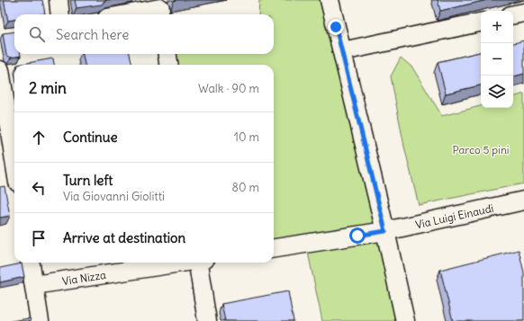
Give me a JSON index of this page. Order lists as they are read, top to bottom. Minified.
{"streets":{"street":["Via Luigi Einaudi","Via Nizza"]},"parks":["Parco 5 pini"],"page":{"map_buttons":["+","−"],"search":"Search here","heading":["2 min","Walk · 90 m"],"list":[["Continue","10 m"],["Turn left","Via Giovanni Giolitti","80 m"],"Arrive at destination"]}}
